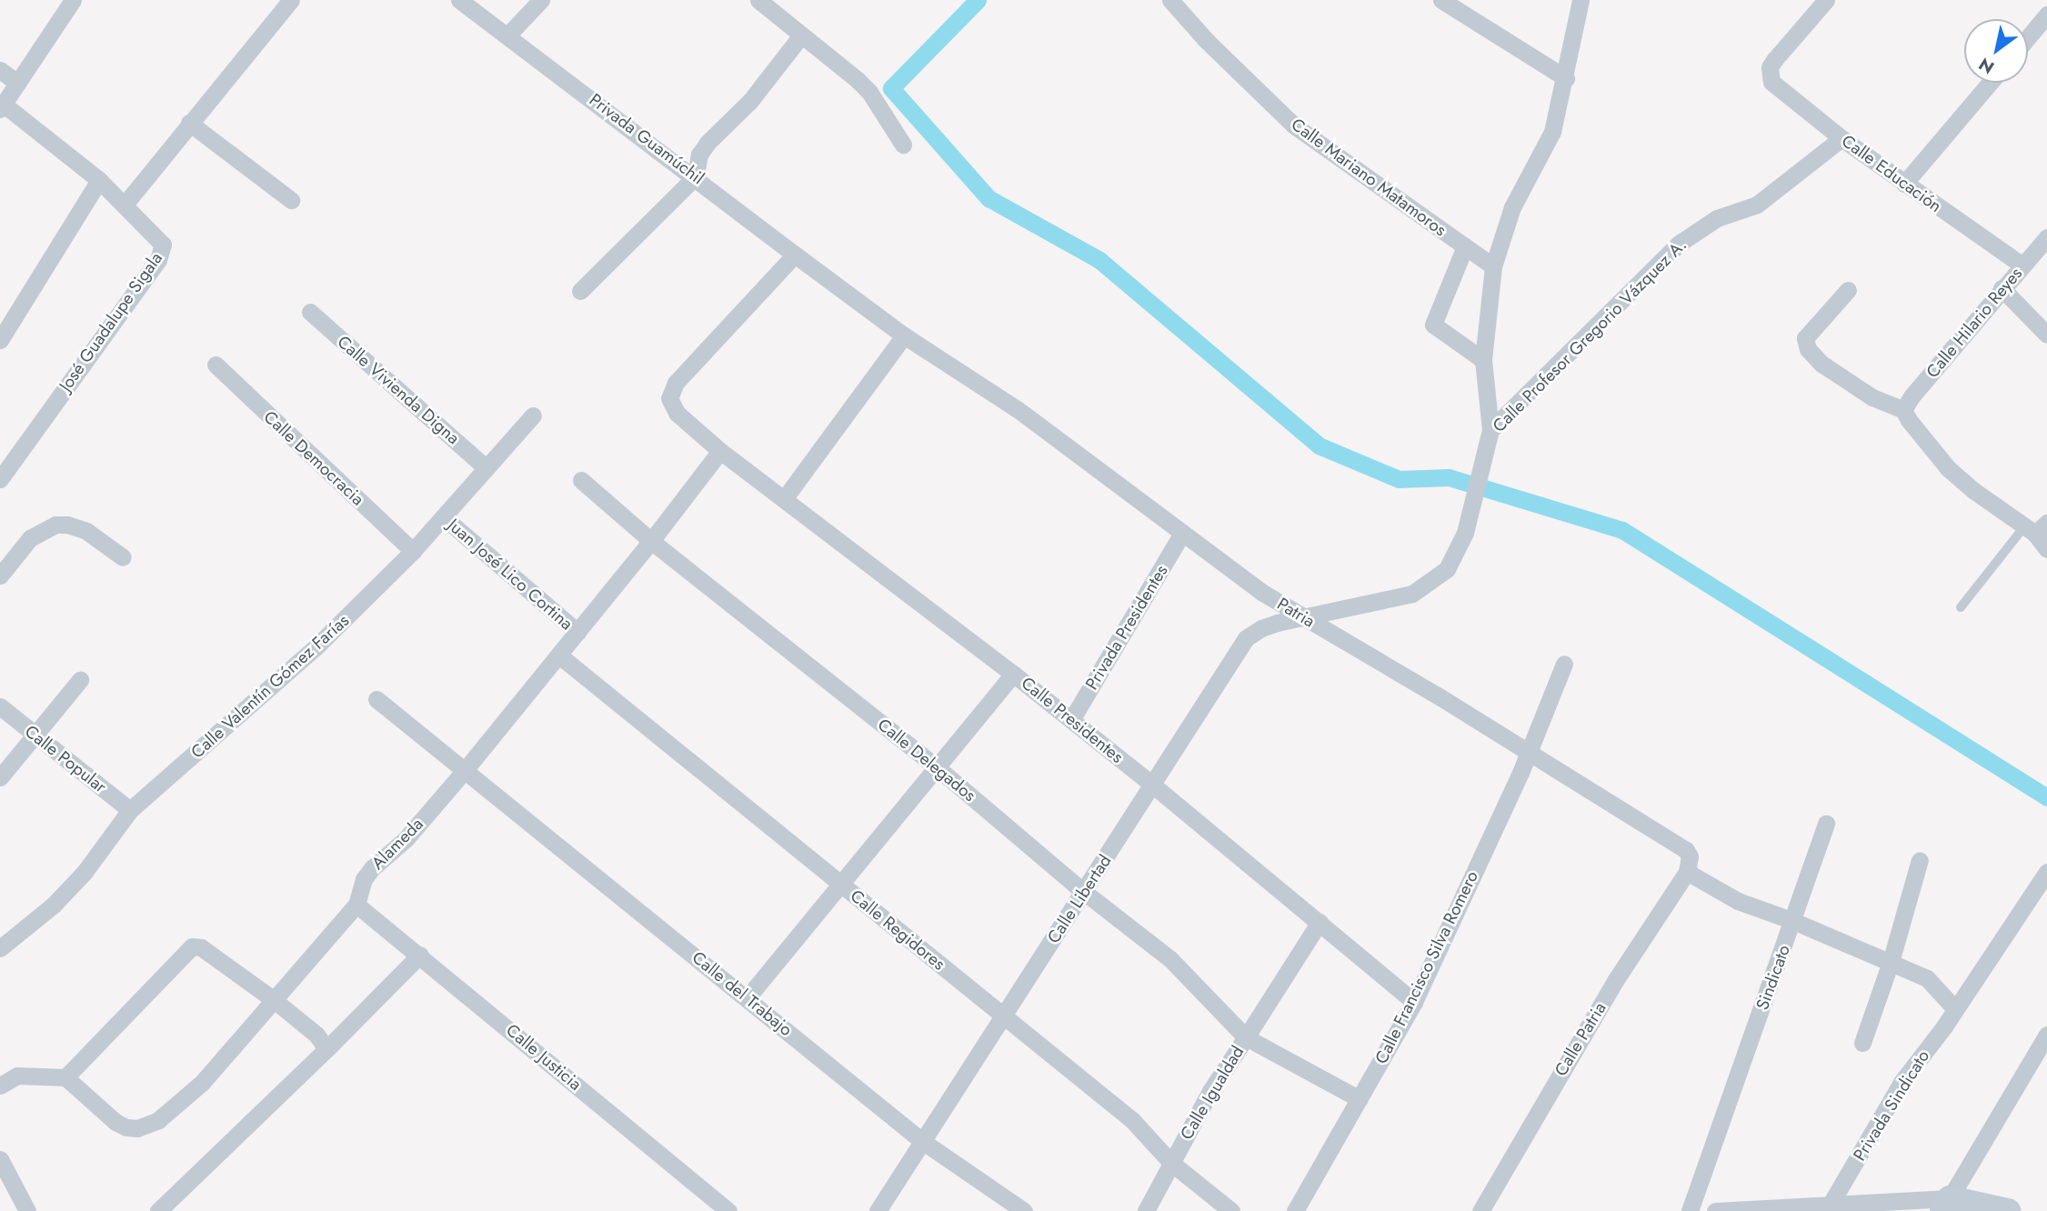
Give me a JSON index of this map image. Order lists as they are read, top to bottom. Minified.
{"streets":{"street":["Privada Guamúchil","Calle Educación","Calle Mariano Matamoros","José Guadalupe Sigala","Calle Hilario Reyes","Calle Profesor Gregorio Vázquez A.","Calle Vivienda Digna","Calle Democracia","Juan José Lico Cortina","Patria","Privada Presidentes","Calle Valentín Gómez Farías","Calle Presidentes","Calle Popular","Calle Delegados","Alameda","Calle Libertad","Calle Regidores","Calle Francisco Silva Romero","Sindicato","Calle del Trabajo","Calle Patria","Calle Justicia","Calle Igualdad","Privada Sindicato"]},"crossings":[["Privada Guamúchil","Patria"],["Calle Educación","Calle Hilario Reyes"],["Calle Educación","Calle Profesor Gregorio Vázquez A."],["Calle Profesor Gregorio Vázquez A.","Patria"],["Calle Profesor Gregorio Vázquez A.","Calle Libertad"],["Calle Vivienda Digna","Calle Valentín Gómez Farías"],["Calle Democracia","Calle Valentín Gómez Farías"],["Juan José Lico Cortina","Calle Valentín Gómez Farías"],["Juan José Lico Cortina","Alameda"],["Patria","Privada Presidentes"],["Patria","Calle Libertad"],["Patria","Calle Francisco Silva Romero"],["Patria","Calle Patria"],["Privada Presidentes","Calle Presidentes"],["Calle Valentín Gómez Farías","Calle Popular"],["Calle Presidentes","Alameda"],["Calle Presidentes","Calle Libertad"],["Calle Presidentes","Calle Francisco Silva Romero"],["Calle Delegados","Alameda"],["Calle Delegados","Calle Libertad"],["Calle Delegados","Calle Igualdad"],["Alameda","Calle Regidores"],["Alameda","Calle del Trabajo"],["Alameda","Calle Justicia"],["Calle Libertad","Calle Regidores"],["Calle Libertad","Calle del Trabajo"],["Calle Regidores","Calle Igualdad"],["Sindicato","Privada Sindicato"]],"north":"bottom left"}
